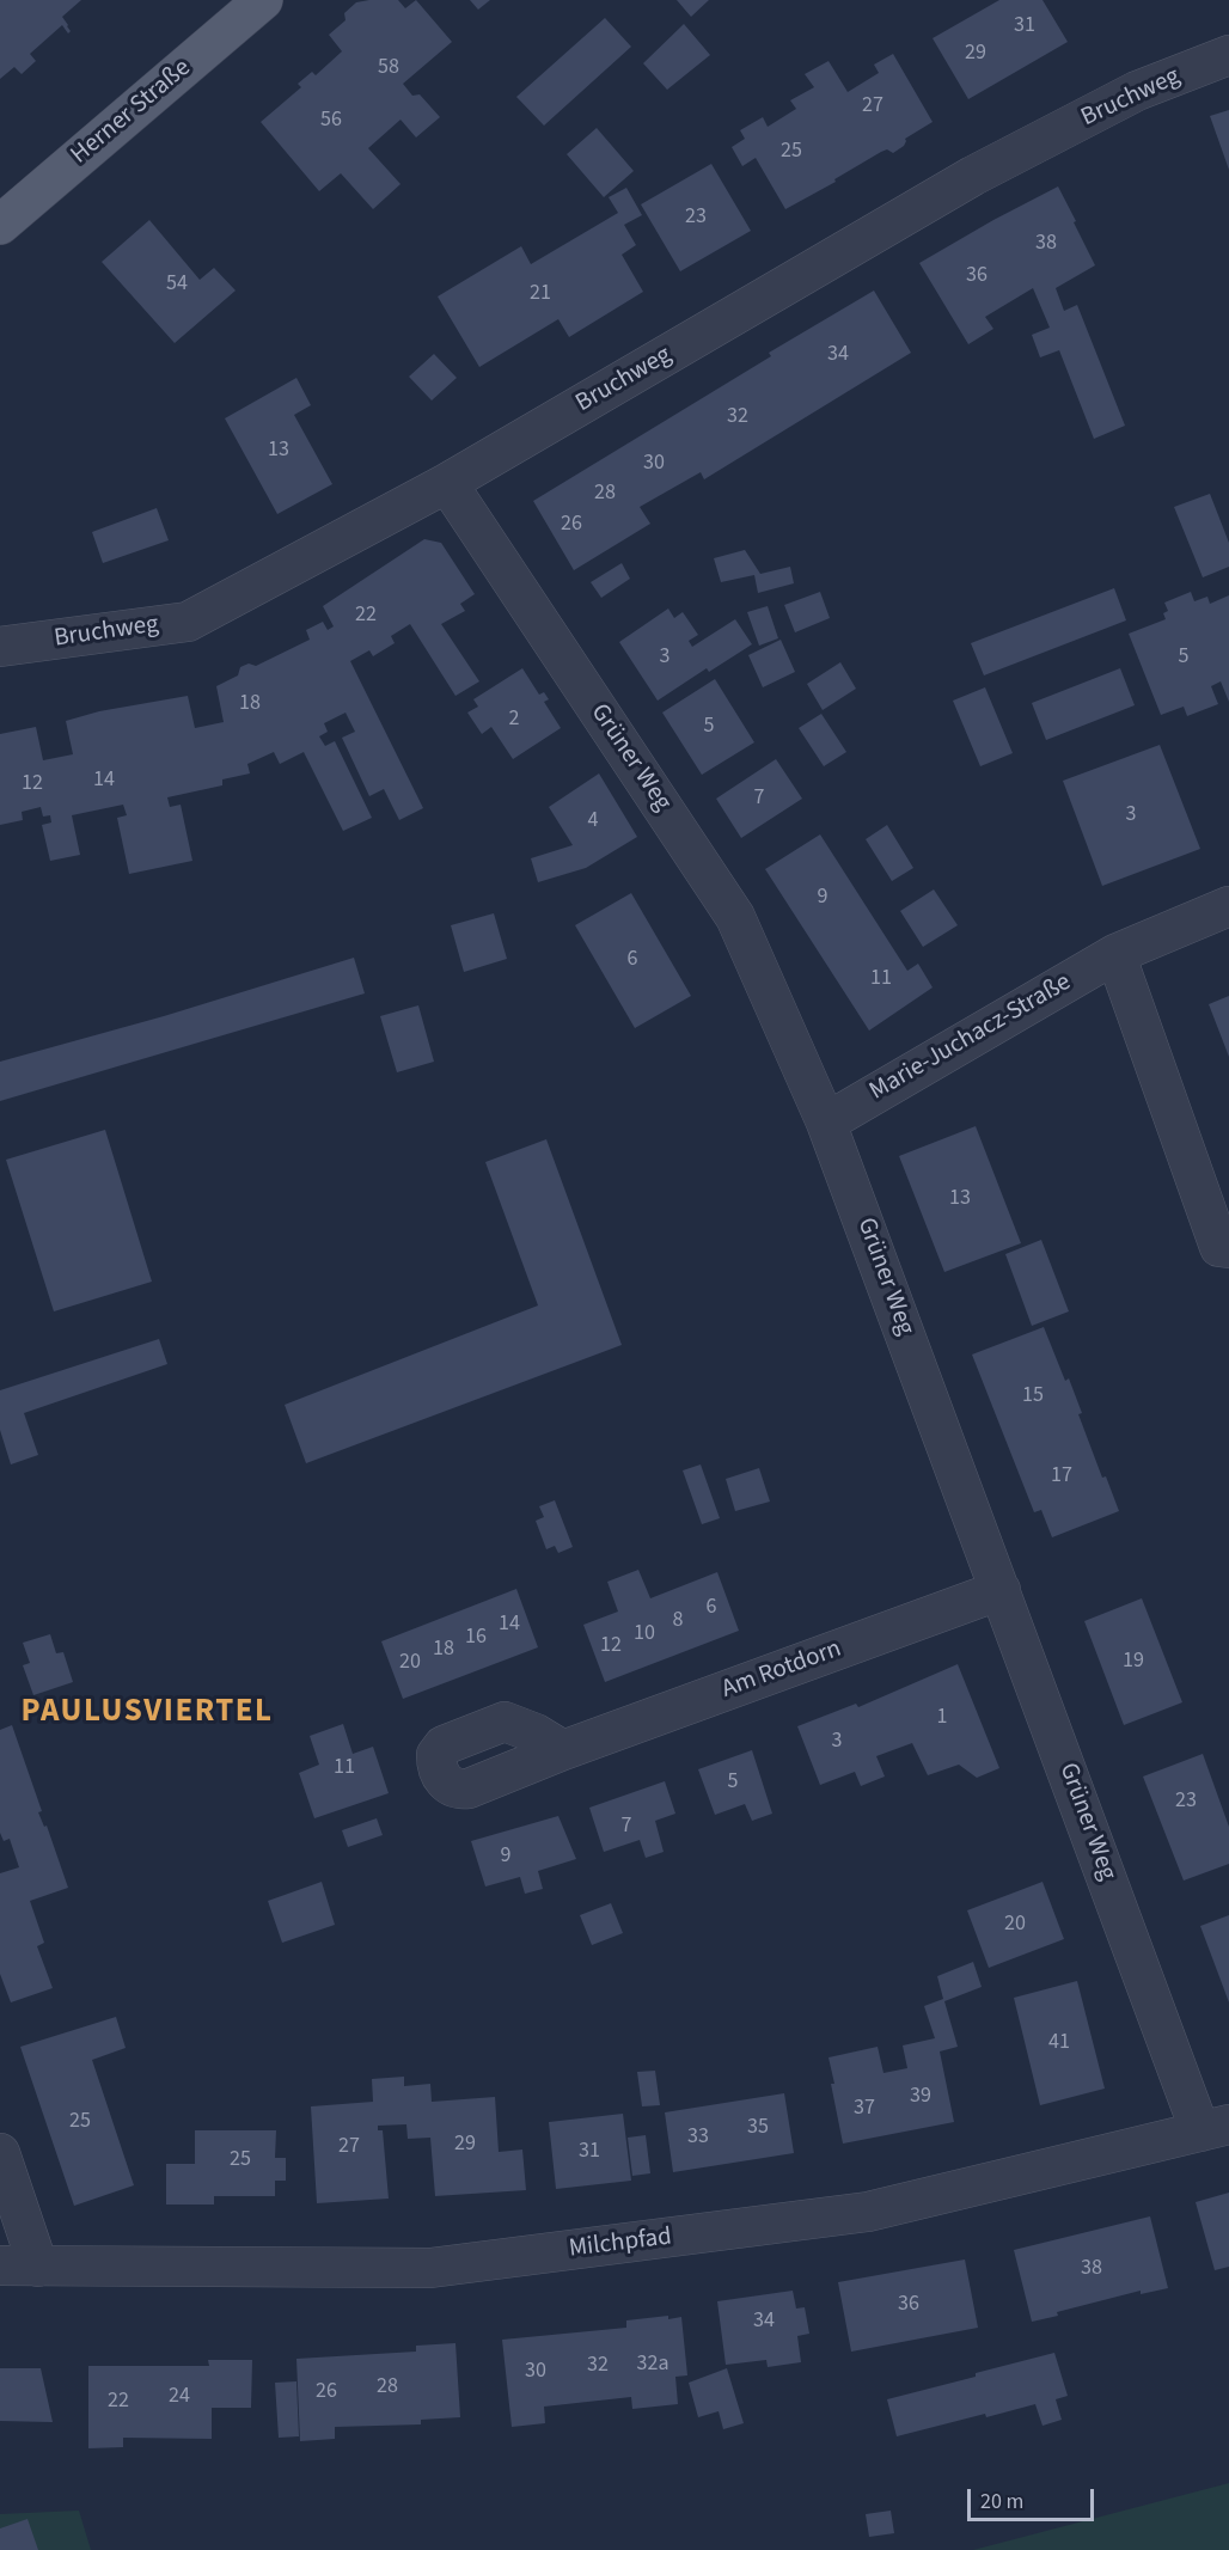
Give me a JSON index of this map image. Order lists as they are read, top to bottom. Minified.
{"streets":{"main road":["Herner Straße"],"street":["Bruchweg","Grüner Weg","Marie-Juchacz-Straße","Am Rotdorn","Milchpfad"]},"crossings":[["Bruchweg","Grüner Weg"],["Grüner Weg","Marie-Juchacz-Straße"],["Grüner Weg","Am Rotdorn"],["Grüner Weg","Milchpfad"]],"districts":["PAULUSVIERTEL"],"house_numbers":["31","29","58","27","56","25","23","38","36","54","21","34","32","13","30","28","26","22","3","5","18","2","5","14","12","7","3","4","9","6","11","13","15","17","6","8","14","10","16","12","18","19","20","1","3","11","5","23","7","9","20","41","39","37","25","35","33","29","27","31","25","38","36","34","32a","32","30","28","26","24","22"],"scale_bar":"20 m"}
